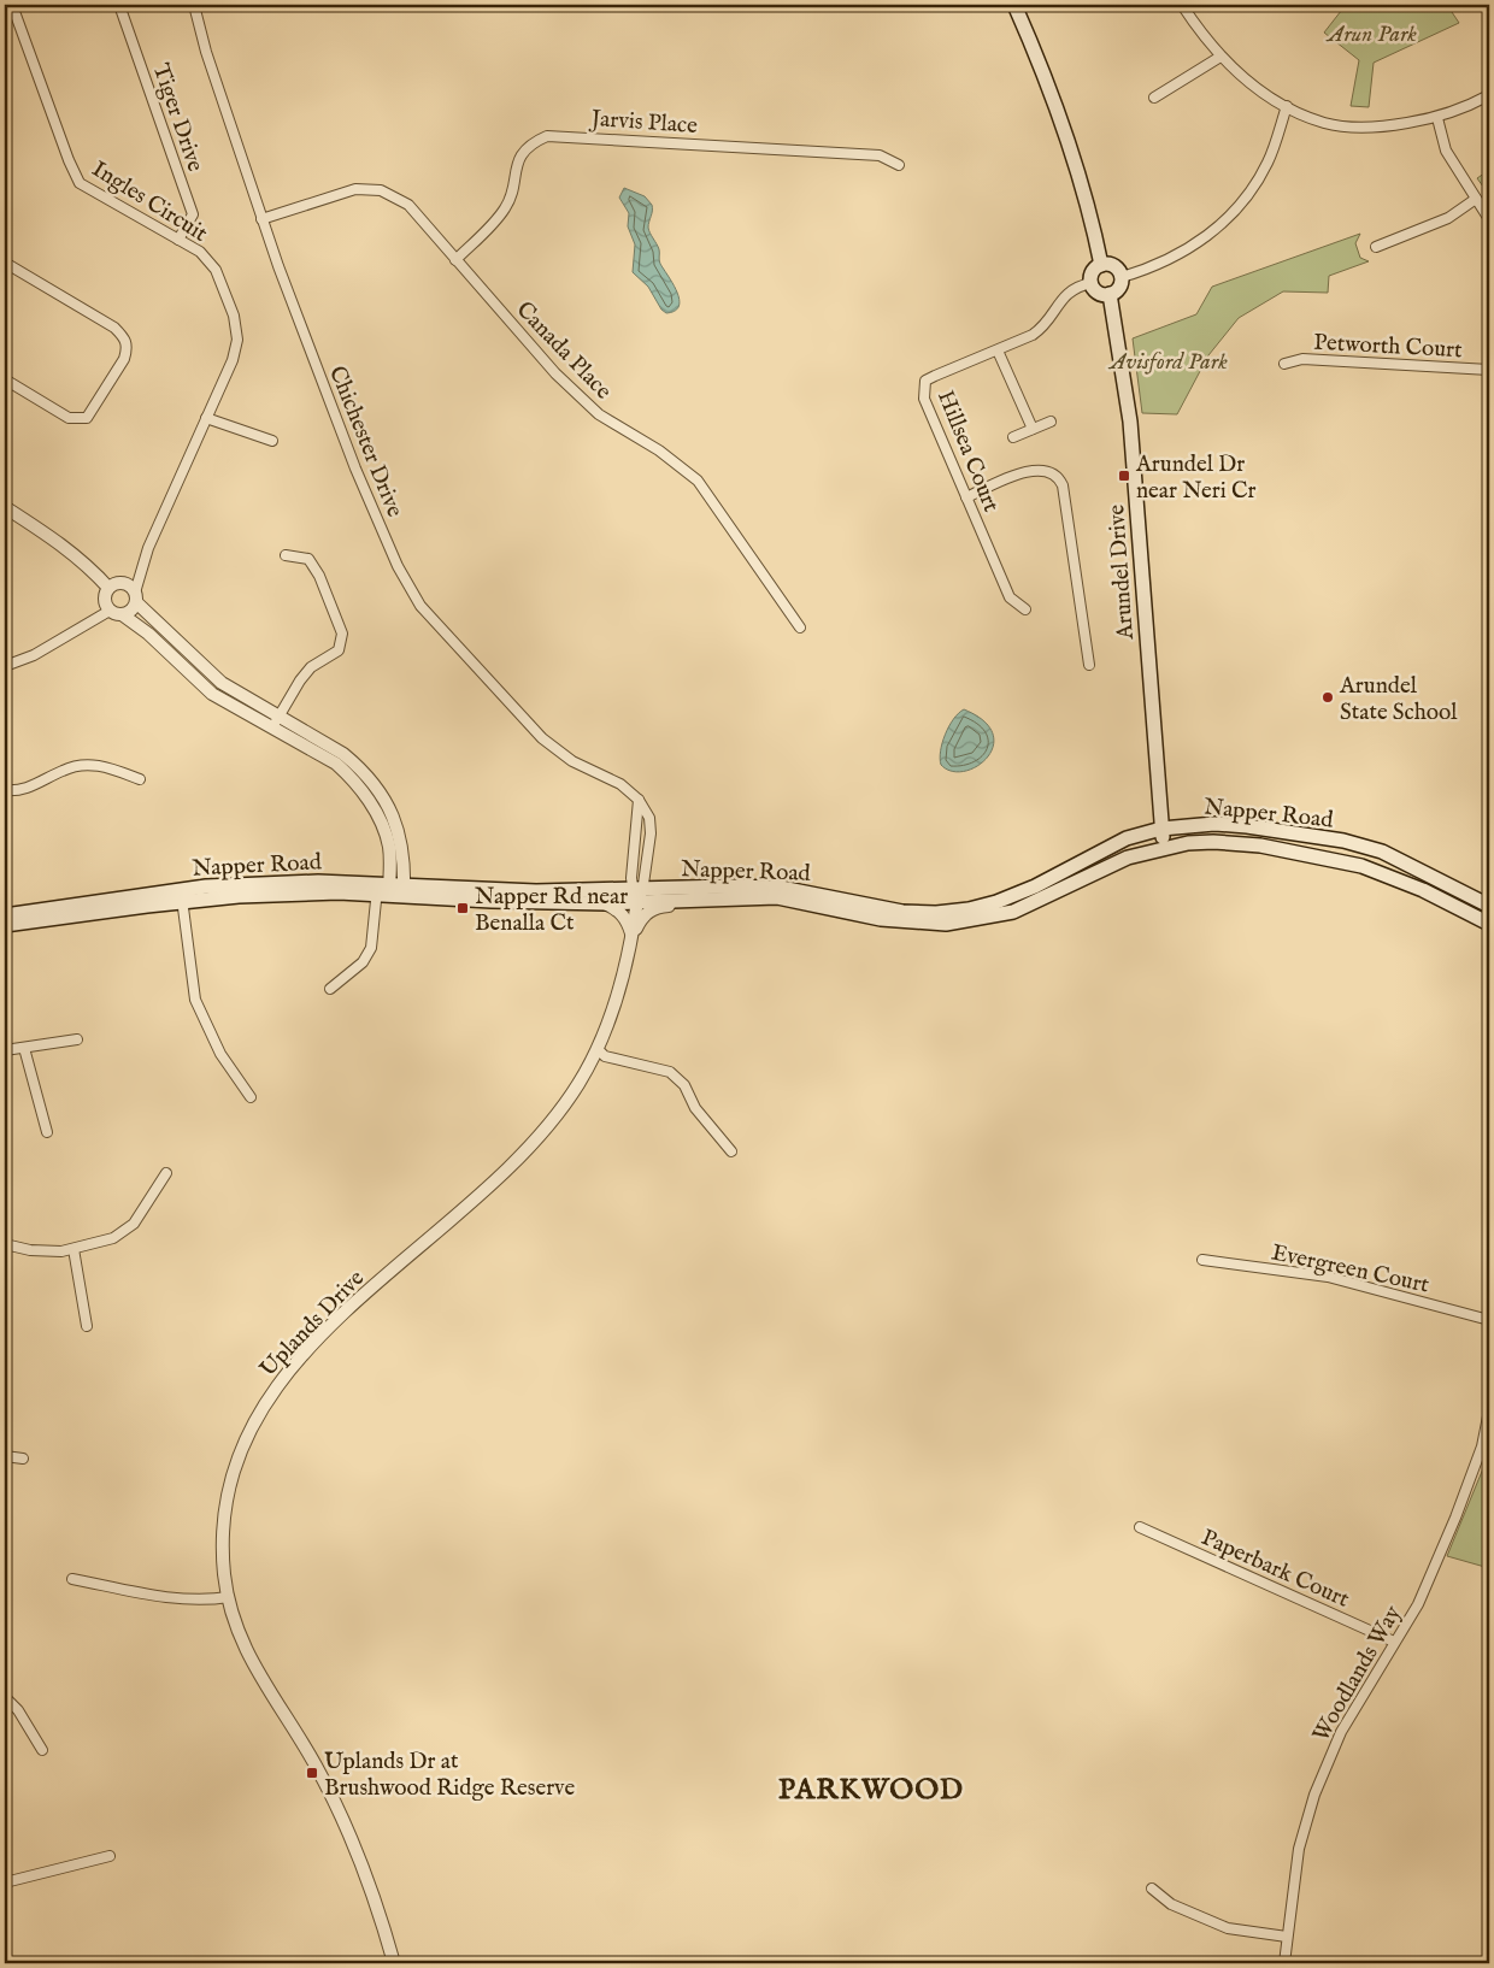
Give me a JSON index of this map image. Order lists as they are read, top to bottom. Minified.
{"streets":{"main road":["Arundel Drive","Napper Road"],"street":["Tiger Drive","Jarvis Place","Ingles Circuit","Petworth Court","Canada Place","Chichester Drive","Hillsea Court","Evergreen Court","Uplands Drive","Paperbark Court","Woodlands Way"]},"crossings":[["Tiger Drive","Ingles Circuit"],["Jarvis Place","Canada Place"],["Canada Place","Chichester Drive"],["Chichester Drive","Napper Road"],["Chichester Drive","Uplands Drive"],["Hillsea Court","Arundel Drive"],["Arundel Drive","Napper Road"],["Napper Road","Uplands Drive"],["Paperbark Court","Woodlands Way"]],"districts":["PARKWOOD"],"parks":["Arun Park","Avisford Park"],"places":{"transit":["Arundel Dr near Neri Cr","Napper Rd near Benalla Ct","Uplands Dr at Brushwood Ridge Reserve"],"other":["Arundel State School"]}}
